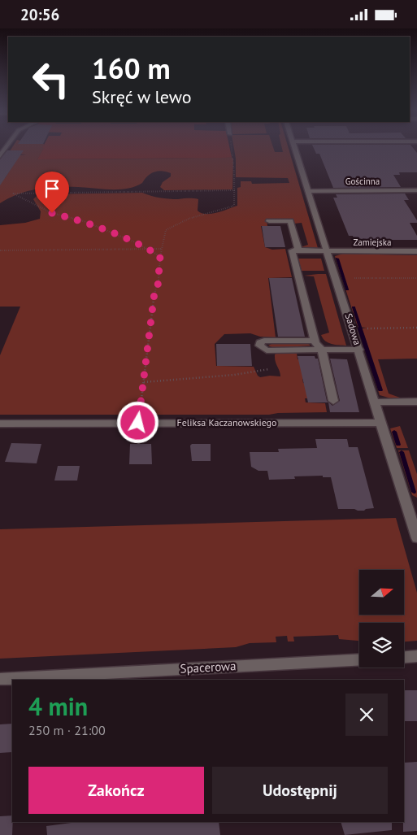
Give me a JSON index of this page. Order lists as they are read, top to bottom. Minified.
{"streets":{"street":["Gościnna","Zamiejska","Sadowa","Feliksa Kaczanowskiego","Spacerowa"]},"crossings":[["Gościnna","Sadowa"],["Zamiejska","Sadowa"],["Sadowa","Feliksa Kaczanowskiego"]],"north":"right","page":{"status":"20:56","turn":["160 m","Skręć w lewo"],"heading":["4 min","250 m · 21:00"],"buttons":["Zakończ","Udostępnij"]}}
